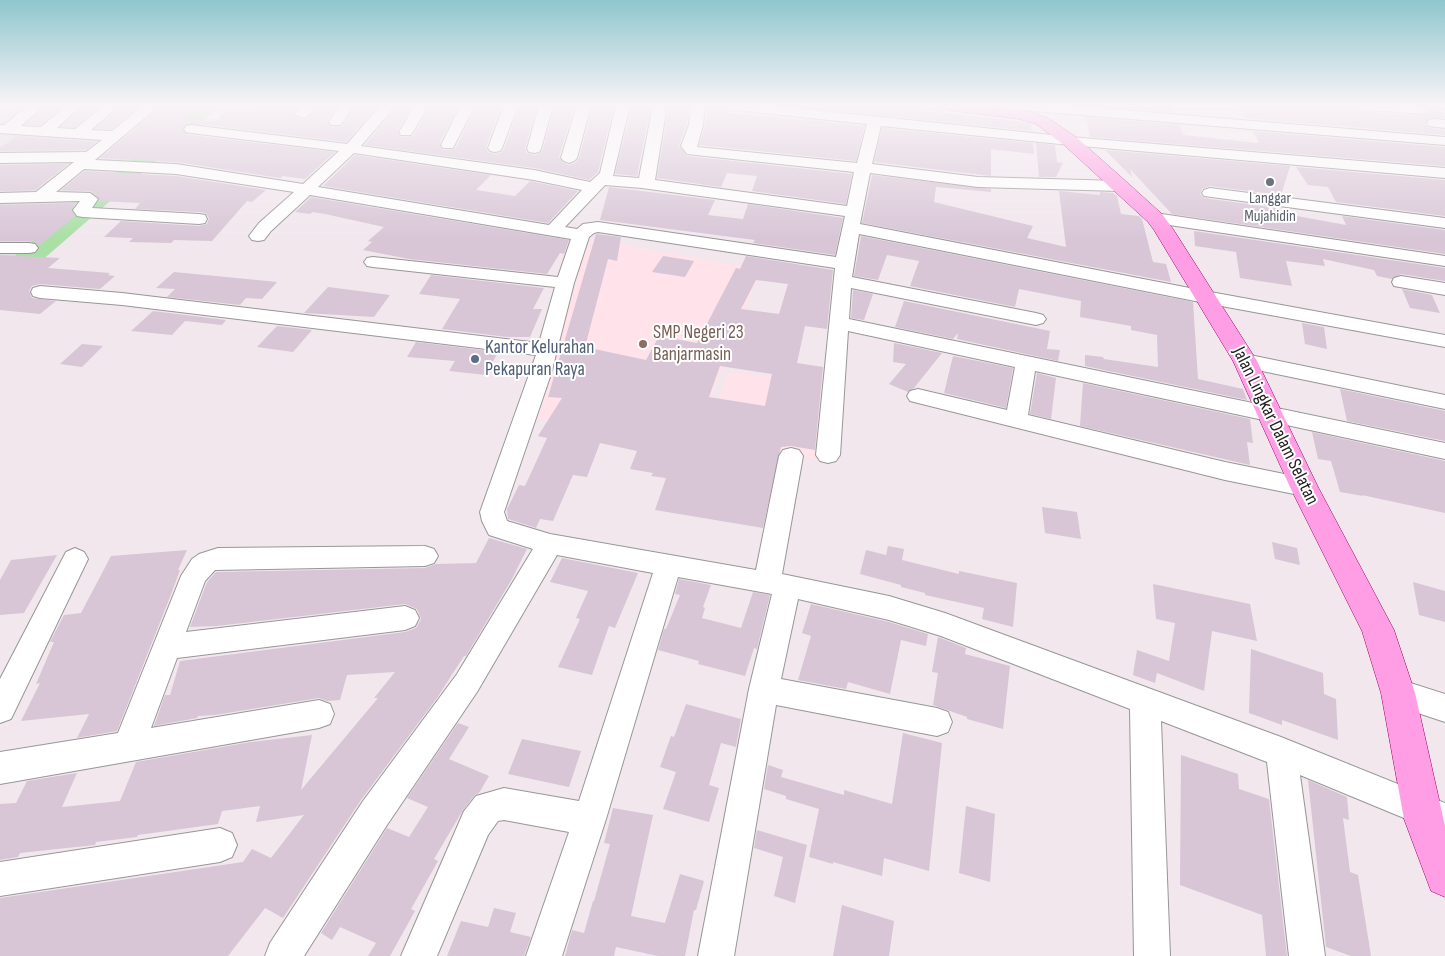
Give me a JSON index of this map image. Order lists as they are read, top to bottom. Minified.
{"streets":{"main road":["Jalan Lingkar Dalam Selatan"]},"places":["Langgar Mujahidin","SMP Negeri 23 Banjarmasin","Kantor Kelurahan Pekapuran Raya"]}
